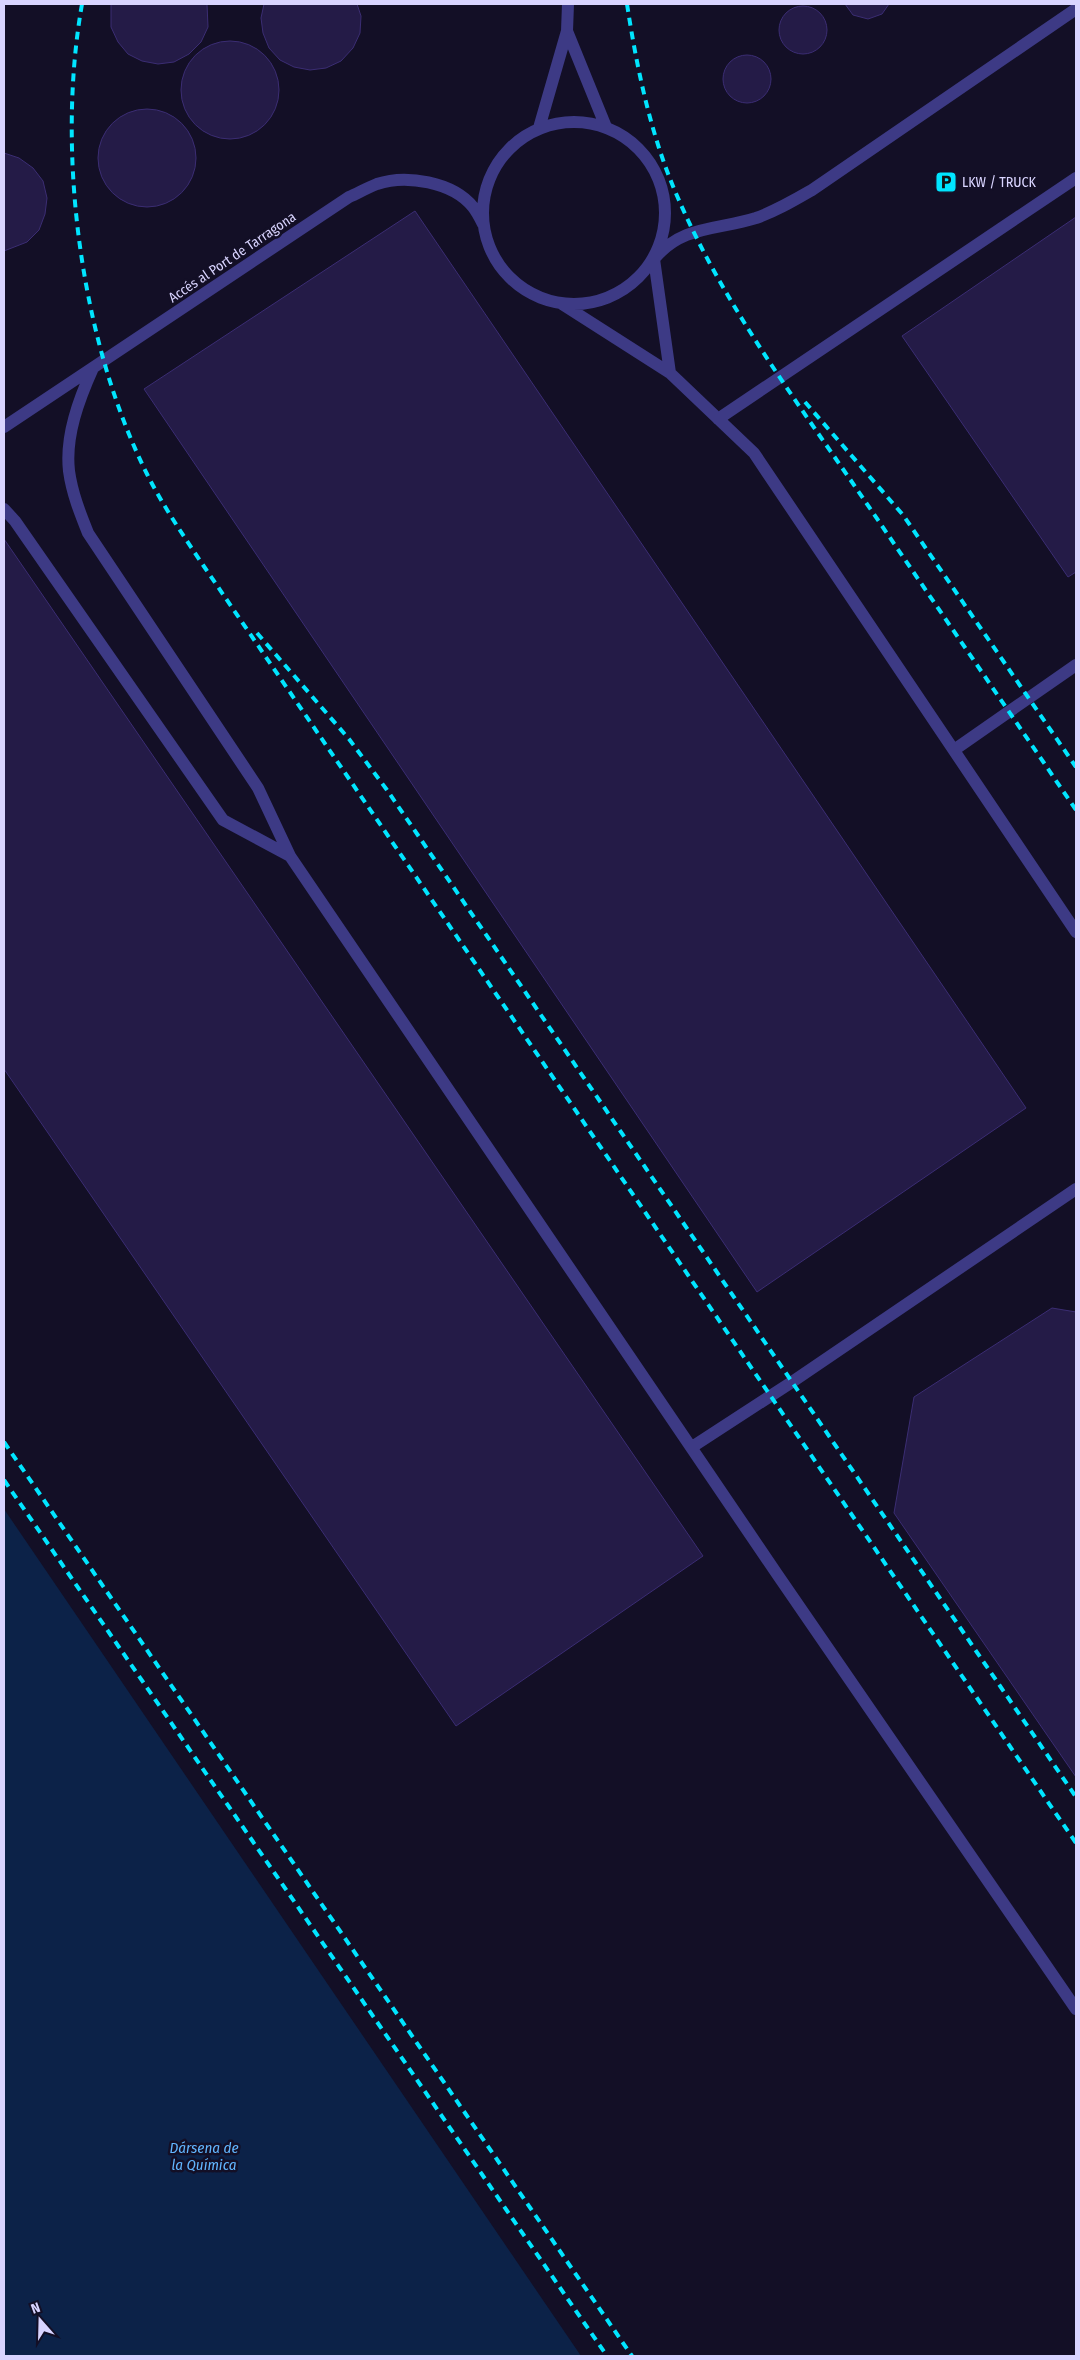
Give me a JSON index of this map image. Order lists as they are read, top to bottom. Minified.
{"streets":{"lane":["Accés al Port de Tarragona"]},"water":["Dársena de la Química"],"places":{"parking":["LKW / TRUCK"]},"north":"top"}
